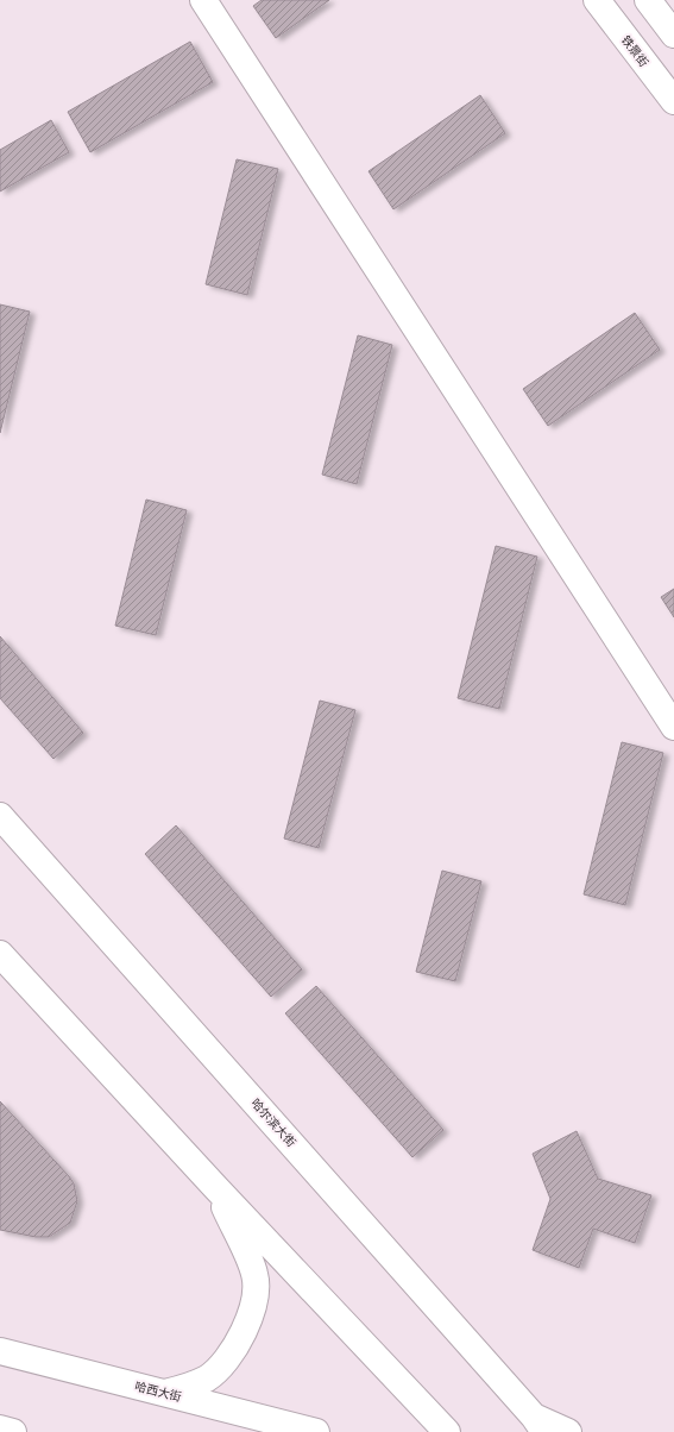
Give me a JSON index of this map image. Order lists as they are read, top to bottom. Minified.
{"streets":{"main road":["铁景街","哈尔滨大街","哈西大街"]}}
